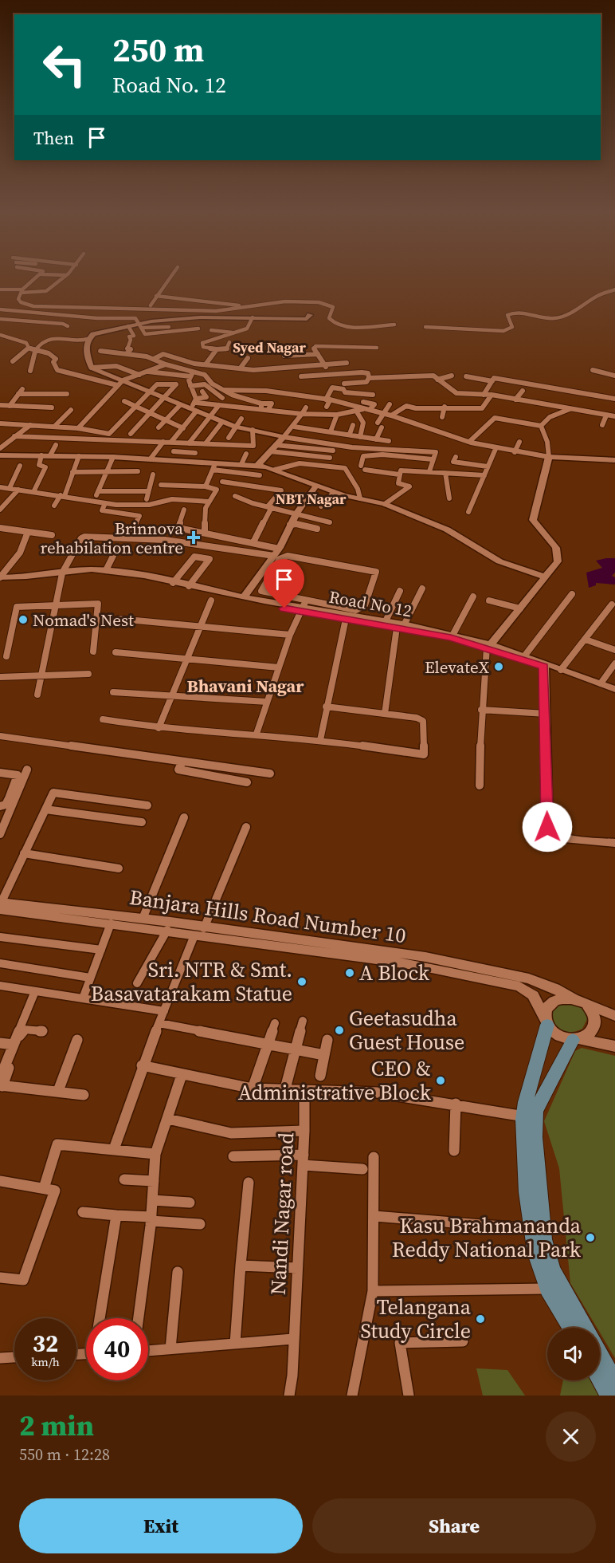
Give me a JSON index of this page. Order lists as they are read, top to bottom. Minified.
{"streets":{"street":["Road No 12","Banjara Hills Road Number 10","Nandi Nagar road"]},"districts":["Syed Nagar","NBT Nagar","Bhavani Nagar"],"places":{"health":["Brinnova rehabilation centre"],"other":["Nomad's Nest","ElevateX","A Block","Sri. NTR & Smt. Basavatarakam Statue","Geetasudha Guest House","CEO & Administrative Block","Kasu Brahmananda Reddy National Park","Telangana Study Circle"]},"page":{"turn":["250 m","Road No. 12"],"then":"Then","speed":"32 km/h","limit":"40","heading":["2 min","550 m · 12:28"],"buttons":["Exit","Share"]}}
